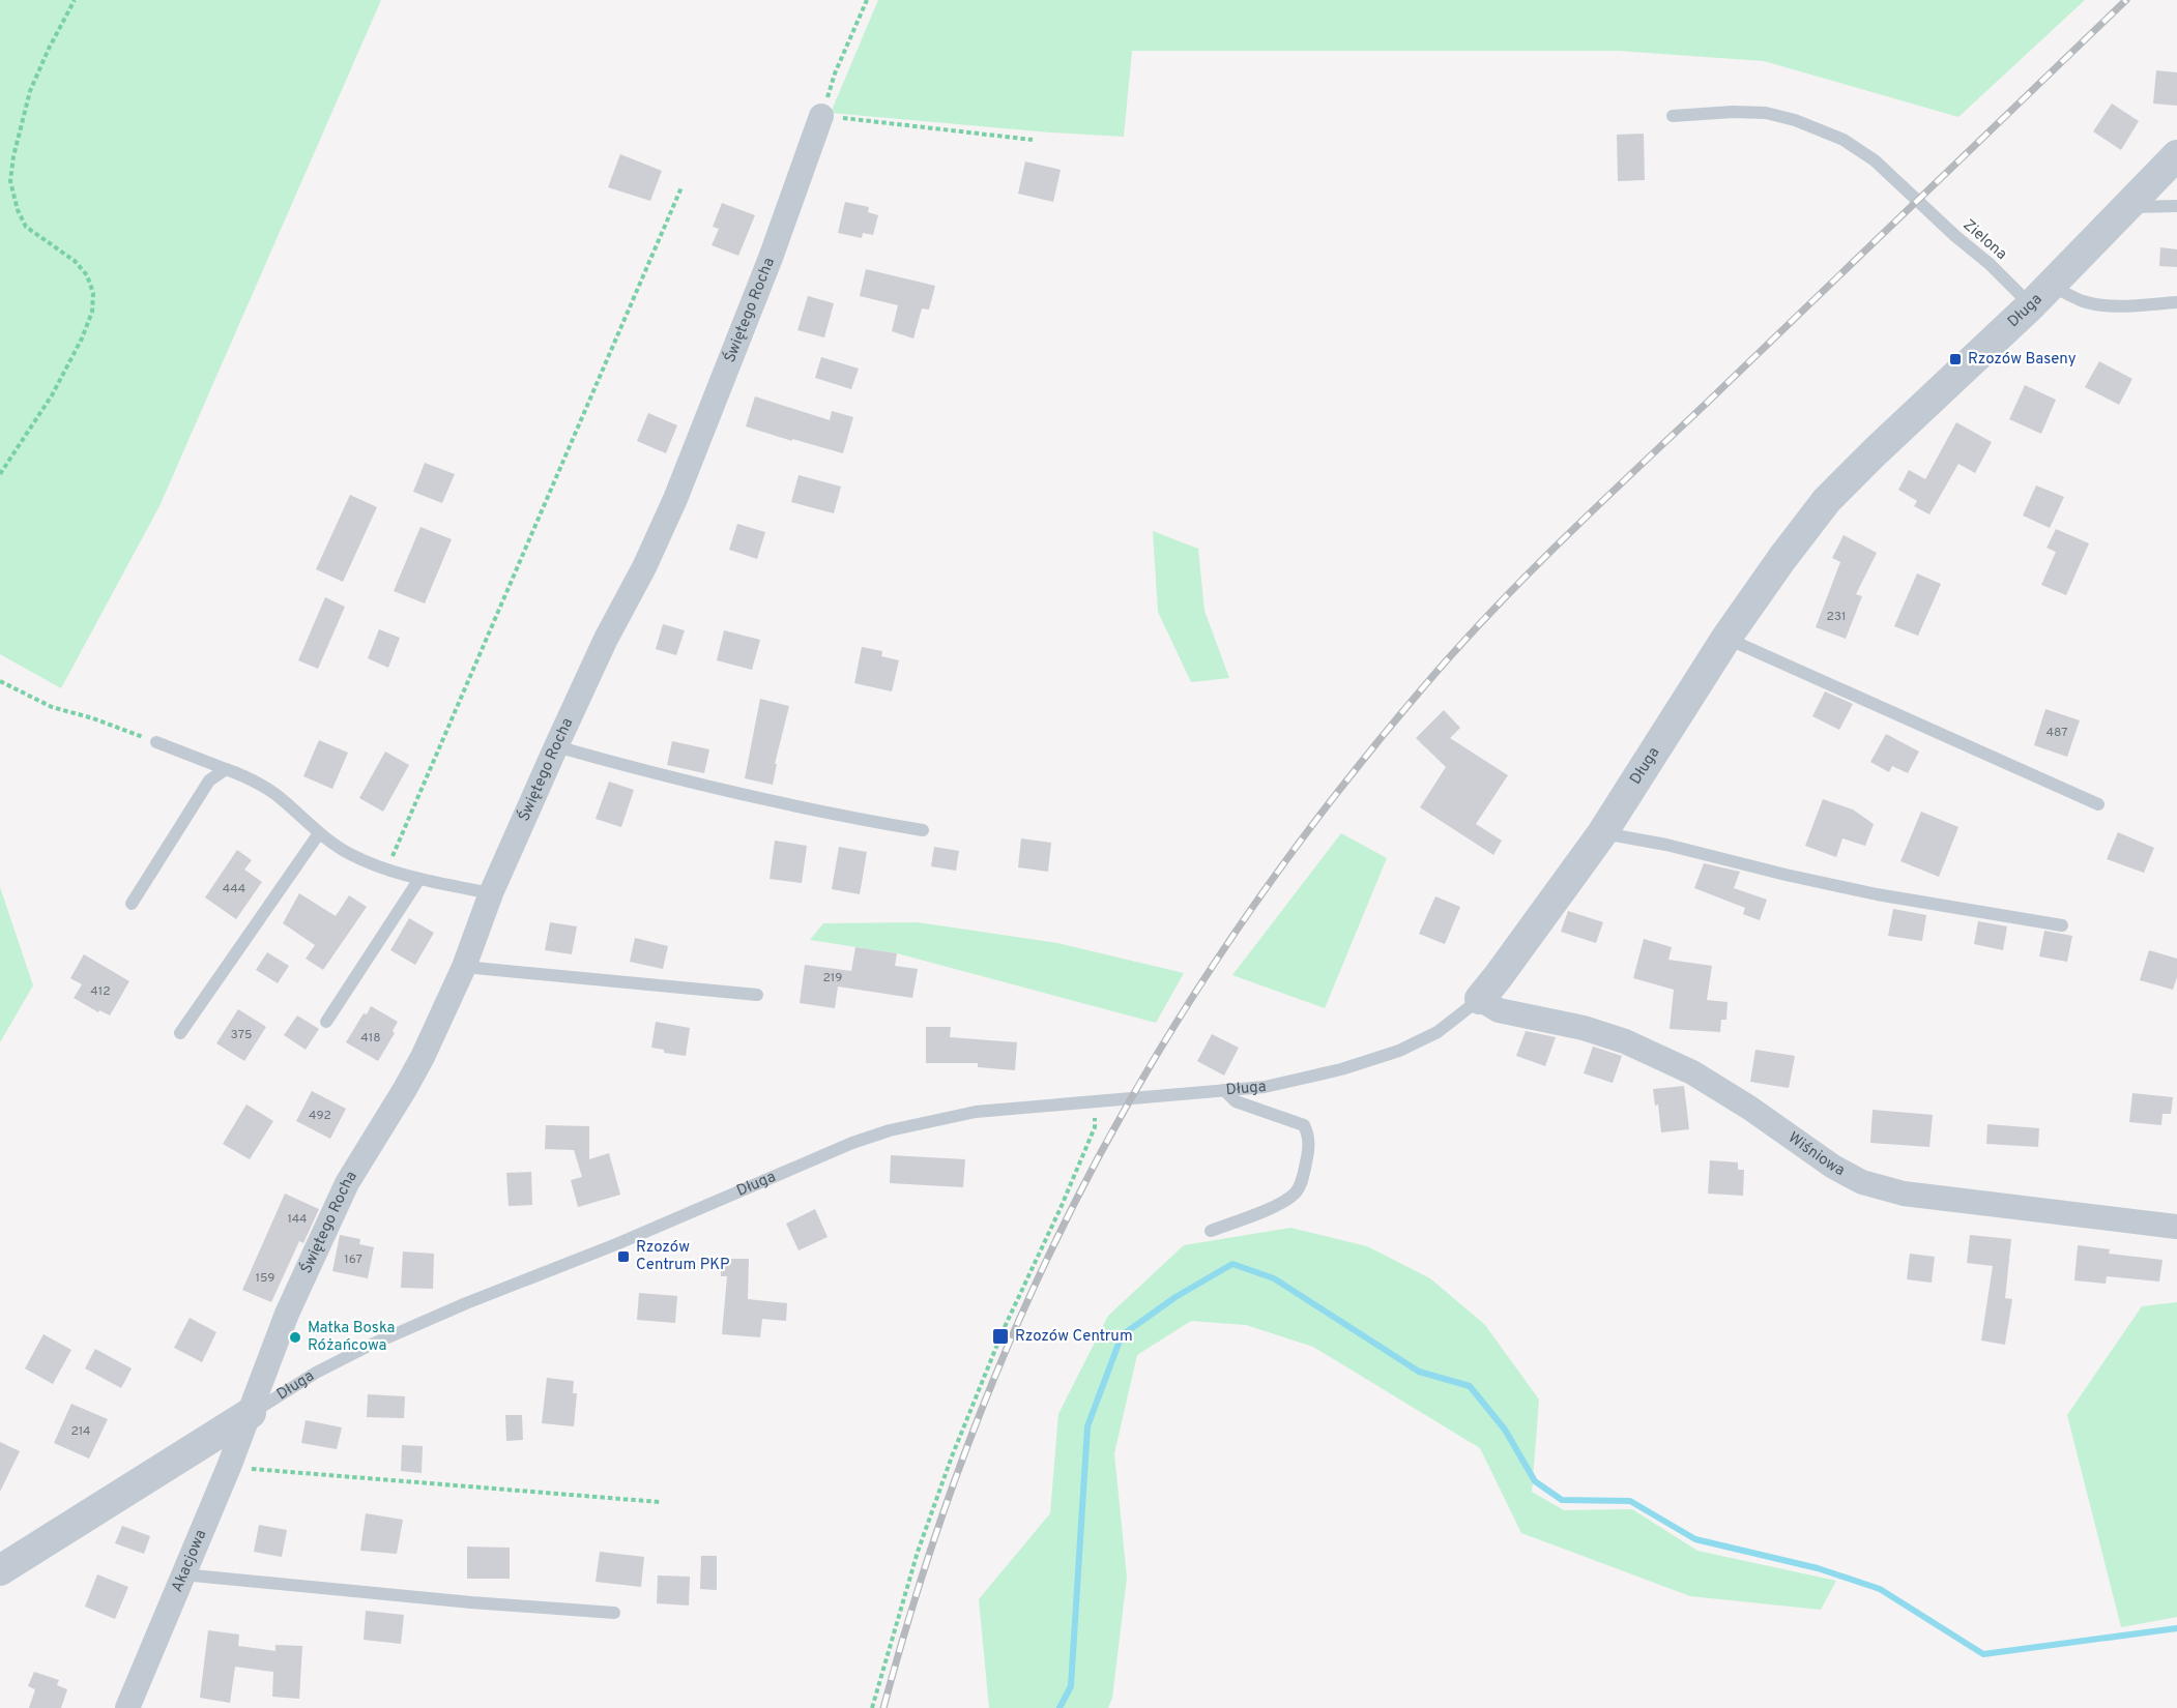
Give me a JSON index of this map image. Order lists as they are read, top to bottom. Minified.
{"streets":{"street":["Świętego Rocha","Długa","Wiśniowa","Akacjowa"],"lane":["Zielona"]},"crossings":[["Zielona","Długa"],["Świętego Rocha","Długa"],["Świętego Rocha","Akacjowa"],["Długa","Wiśniowa"],["Długa","Akacjowa"]],"places":{"transit":["Rzozów Baseny","Rzozów Centrum PKP","Rzozów Centrum"],"other":["Matka Boska Różańcowa"]},"house_numbers":["231","487","444","219","412","375","418","492","144","167","159","214"]}
